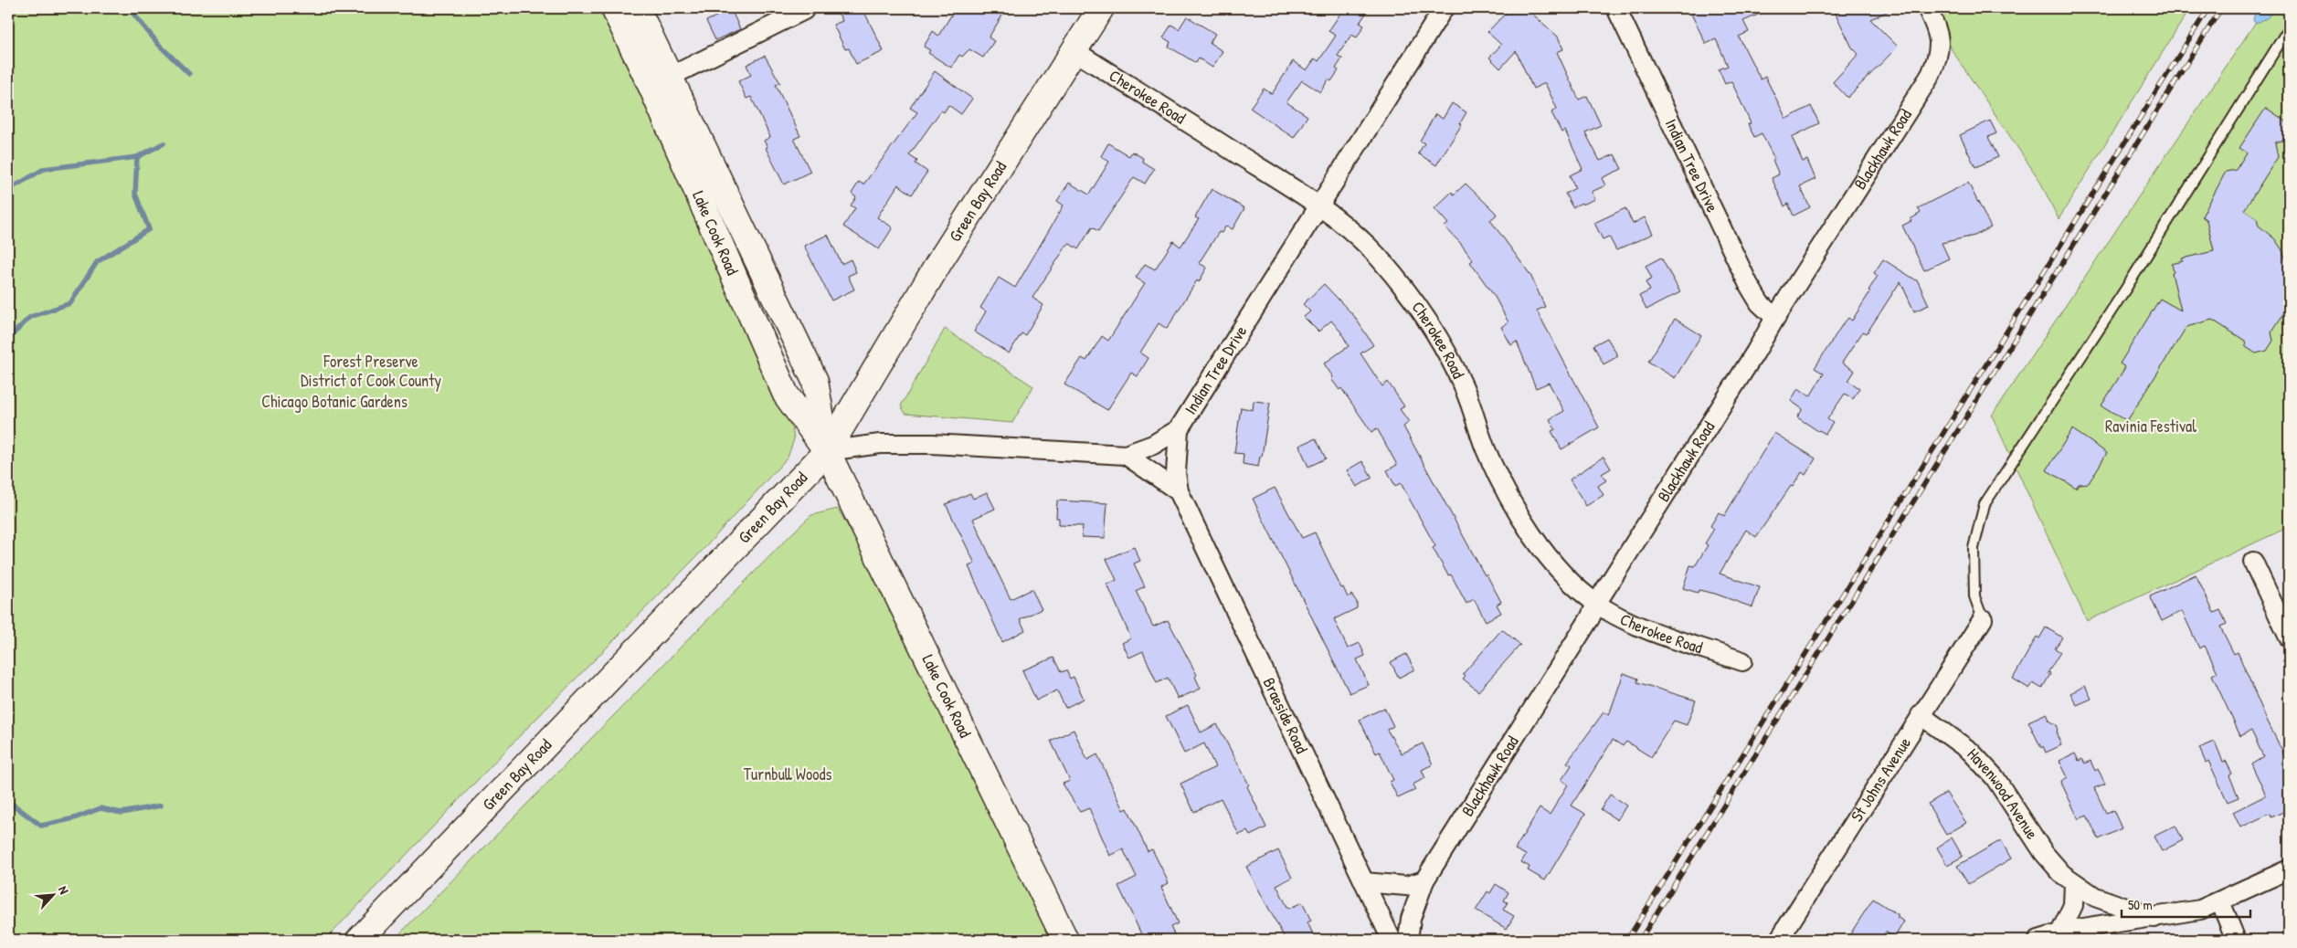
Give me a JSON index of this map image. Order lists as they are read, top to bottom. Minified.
{"streets":{"main road":["Green Bay Road","Lake Cook Road"],"street":["Cherokee Road","Blackhawk Road","Indian Tree Drive","Braeside Road","St Johns Avenue","Havenwood Avenue"]},"crossings":[["Cherokee Road","Blackhawk Road"],["Cherokee Road","Indian Tree Drive"],["Cherokee Road","Green Bay Road"],["Blackhawk Road","Indian Tree Drive"],["Indian Tree Drive","Green Bay Road"],["Indian Tree Drive","Lake Cook Road"],["Indian Tree Drive","Braeside Road"],["Green Bay Road","Lake Cook Road"],["St Johns Avenue","Havenwood Avenue"]],"parks":["Forest Preserve District of Cook County","Chicago Botanic Gardens","Ravinia Festival","Turnbull Woods"],"scale_bar":"50 m","north":"top right"}
